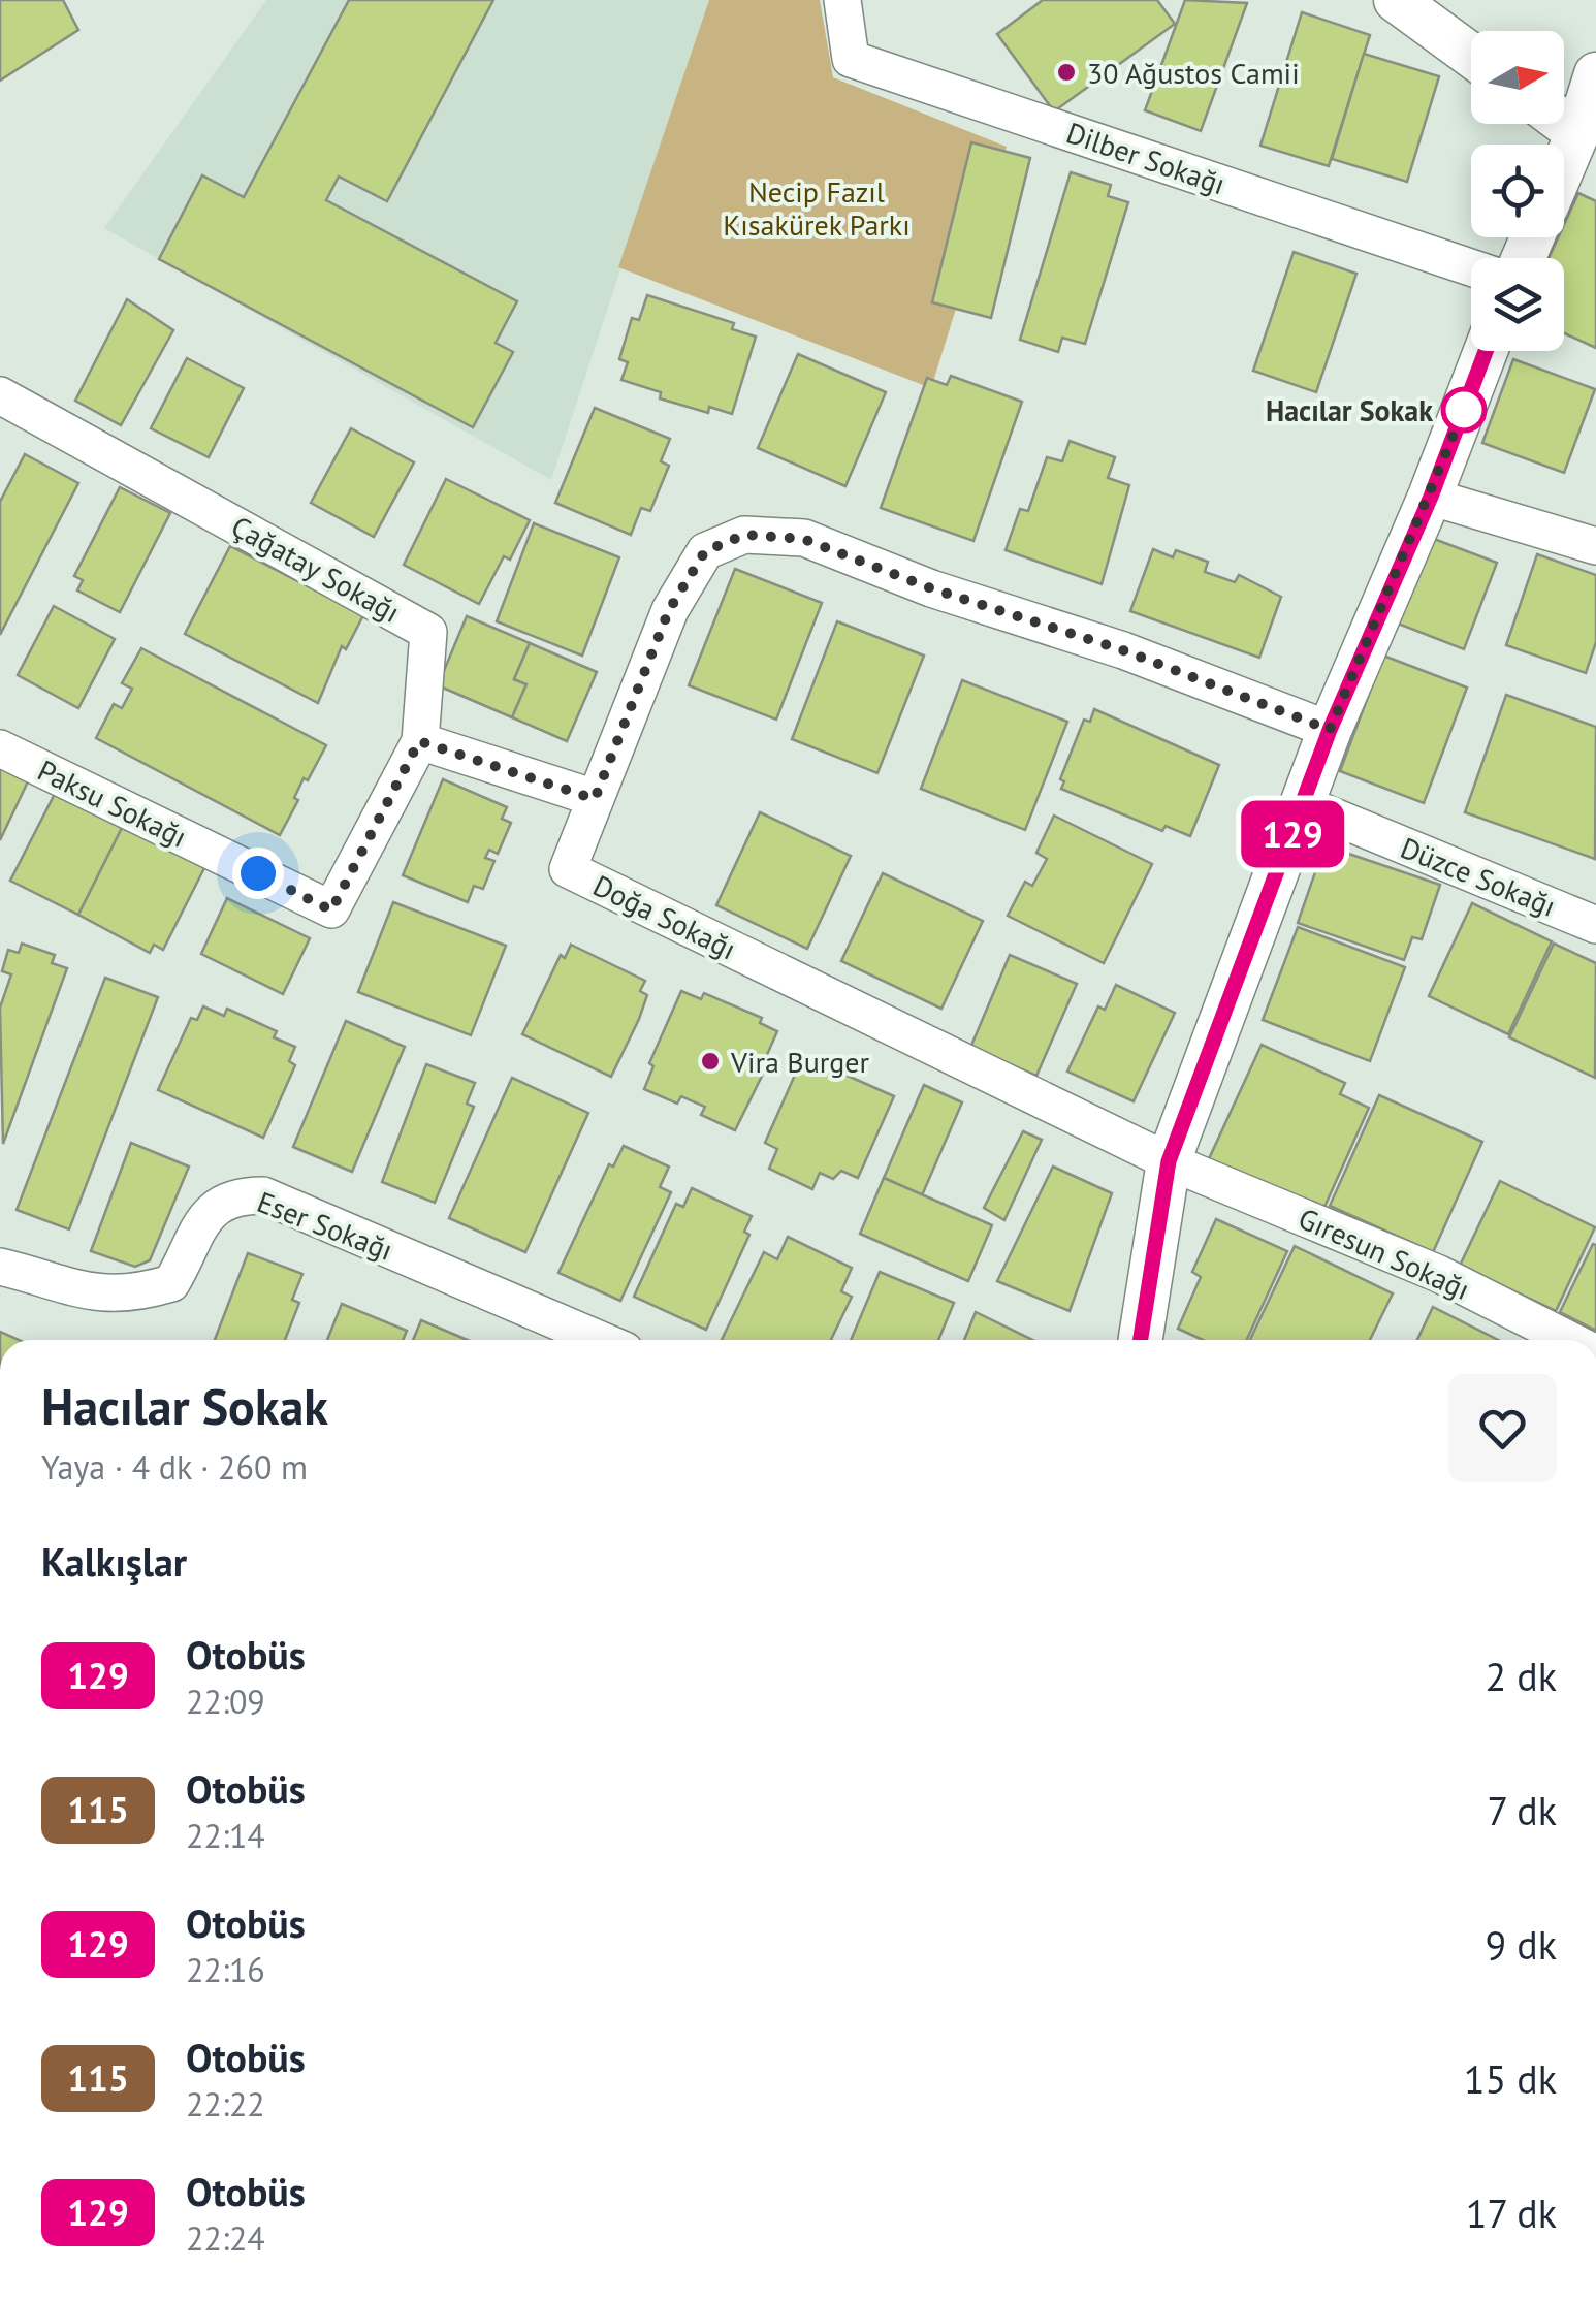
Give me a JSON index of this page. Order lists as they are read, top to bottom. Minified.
{"streets":{"street":["Dilber Sokağı","Çağatay Sokağı","Paksu Sokağı","Düzce Sokağı","Doğa Sokağı","Eser Sokağı","Gıresun Sokağı"]},"crossings":[["Çağatay Sokağı","Paksu Sokağı"],["Doğa Sokağı","Gıresun Sokağı"]],"parks":["Necip Fazıl Kısakürek Parkı"],"places":["30 Ağustos Camii","Hacılar Sokak","Vira Burger"],"lines":["bus line 129"],"north":"right","page":{"on_map":"129","heading":[["Hacılar Sokak","Yaya · 4 dk · 260 m"],"Kalkışlar"],"list":[{"mark":"129","name":"Otobüs","note":"22:09","value":"2 dk"},{"mark":"115","name":"Otobüs","note":"22:14","value":"7 dk"},{"mark":"129","name":"Otobüs","note":"22:16","value":"9 dk"},{"mark":"115","name":"Otobüs","note":"22:22","value":"15 dk"},{"mark":"129","name":"Otobüs","note":"22:24","value":"17 dk"}]}}
